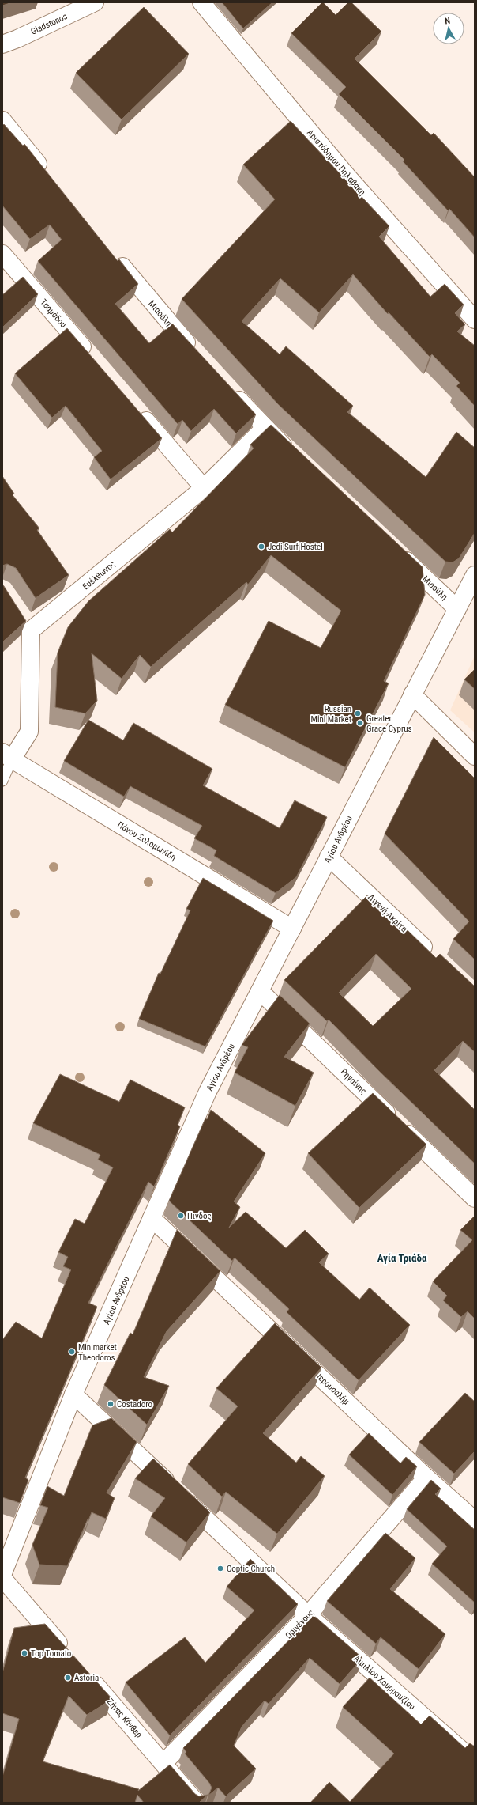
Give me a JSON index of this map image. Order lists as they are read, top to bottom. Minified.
{"streets":{"street":["Gladstonos","Αριστόδημου Πηλαβάκη","Τσαμάδου","Μιαούλη","Ευέλθωνος","Αγίου Ανδρέου","Πάνου Σολομωνίδη","Διγενή Ακρίτα","Ρηγαίνης","Ιερουσαλήμ","Ωριγένους","Αιμιλίου Χουρμουζίου","Ζήνας Κάνθερ"]},"crossings":[["Μιαούλη","Αγίου Ανδρέου"],["Αγίου Ανδρέου","Πάνου Σολομωνίδη"],["Αγίου Ανδρέου","Διγενή Ακρίτα"],["Αγίου Ανδρέου","Ρηγαίνης"],["Αγίου Ανδρέου","Ιερουσαλήμ"],["Αγίου Ανδρέου","Αιμιλίου Χουρμουζίου"],["Ιερουσαλήμ","Ωριγένους"],["Ωριγένους","Αιμιλίου Χουρμουζίου"],["Ωριγένους","Ζήνας Κάνθερ"]],"districts":["Αγία Τριάδα"],"places":["Jedi Surf Hostel","Russian Mini Market","Greater Grace Cyprus","Πινδος","Minimarket Theodoros","Costadoro","Coptic Church","Top Tomato","Astoria"],"north":"top"}
